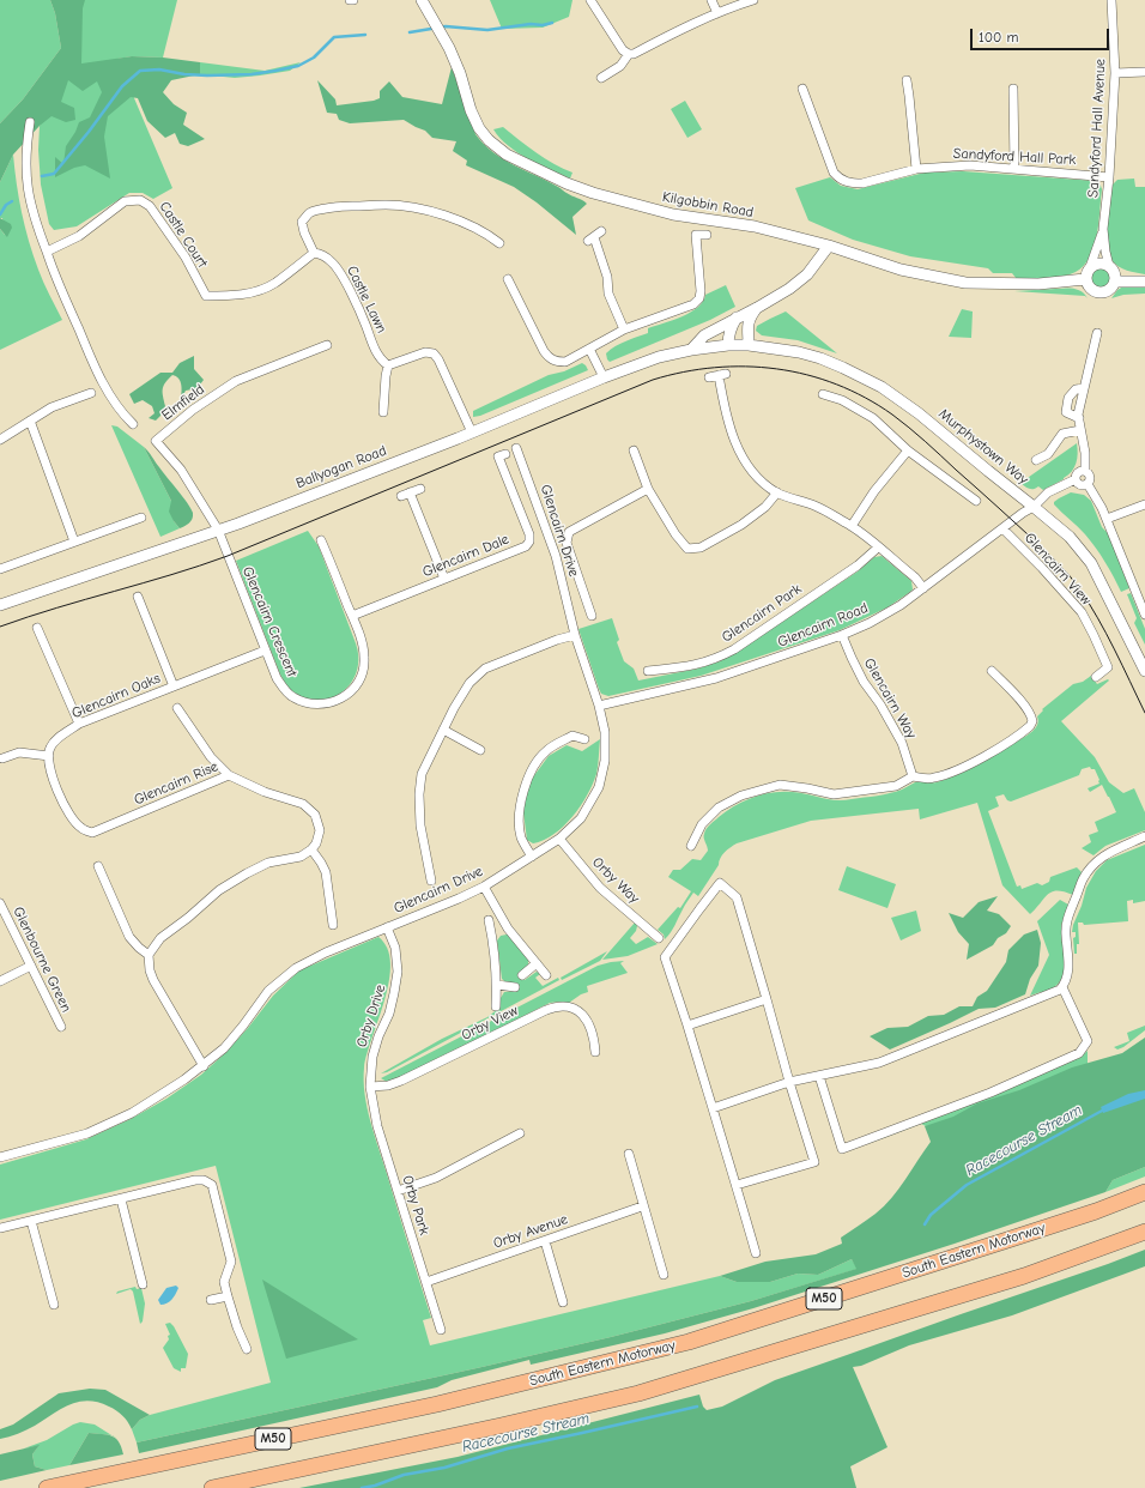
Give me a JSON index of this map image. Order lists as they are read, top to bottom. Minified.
{"streets":{"highway":["South Eastern Motorway","M50"],"street":["Sandyford Hall Avenue","Sandyford Hall Park","Kilgobbin Road","Castle Court","Castle Lawn","Elmfield","Murphystown Way","Ballyogan Road","Glencairn Drive","Glencairn Dale","Glencairn View","Glencairn Park","Glencairn Crescent","Glencairn Road","Glencairn Oaks","Glencairn Way","Glencairn Rise","Orby Way","Glenbourne Green","Orby Drive","Orby View","Orby Park","Orby Avenue"]},"crossings":[["Sandyford Hall Avenue","Sandyford Hall Park"],["Sandyford Hall Avenue","Kilgobbin Road"],["Castle Court","Castle Lawn"],["Murphystown Way","Ballyogan Road"],["Murphystown Way","Glencairn Road"],["Ballyogan Road","Glencairn Crescent"],["Glencairn Drive","Glencairn Road"],["Glencairn Drive","Orby Way"],["Glencairn Drive","Orby Drive"],["Glencairn Dale","Glencairn Crescent"],["Glencairn View","Glencairn Road"],["Glencairn Crescent","Glencairn Oaks"],["Glencairn Road","Glencairn Way"],["Glencairn Oaks","Glencairn Rise"],["Orby Drive","Orby View"],["Orby Drive","Orby Park"],["Orby View","Orby Park"],["Orby Park","Orby Avenue"]],"water":["Racecourse Stream"],"scale_bar":"100 m"}
